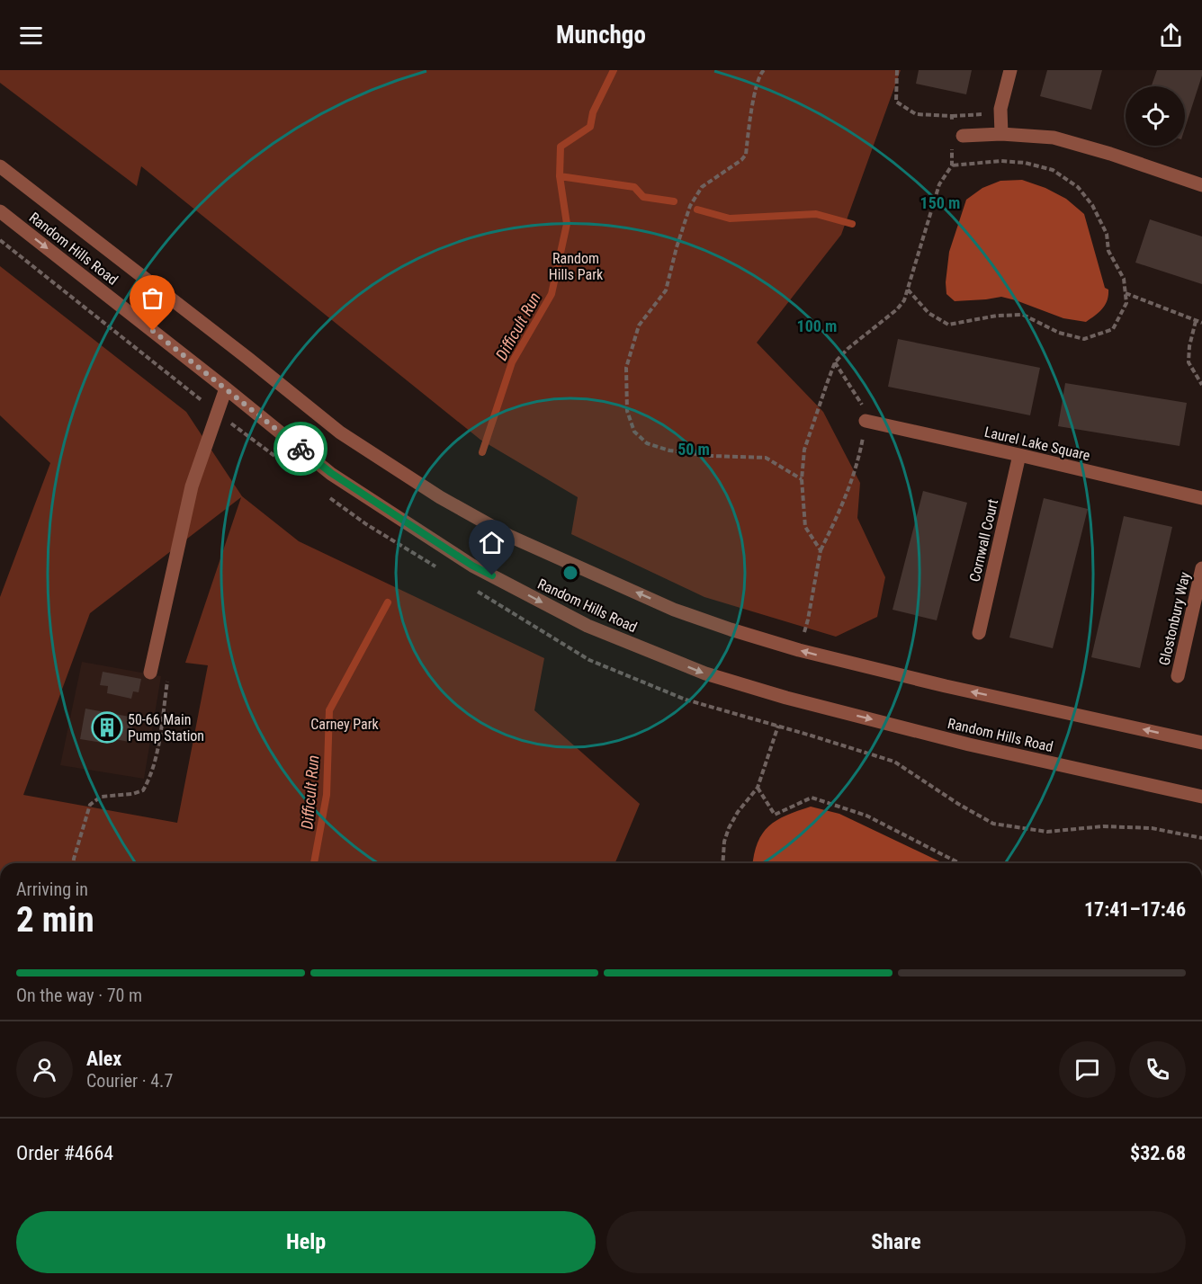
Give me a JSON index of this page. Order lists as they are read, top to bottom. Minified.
{"streets":{"street":["Random Hills Road","Laurel Lake Square","Cornwall Court","Glostonbury Way"]},"crossings":[["Laurel Lake Square","Cornwall Court"]],"water":["Difficult Run"],"parks":["Random Hills Park","Carney Park"],"places":{"building":["50-66 Main Pump Station"]},"page":{"header":"Munchgo","heading":["2 min","Arriving in","17:41–17:46"],"panel":["Alex","Courier · 4.7","Order #4664","$32.68"],"bar":"On the way · 70 m","buttons":["Help","Share"]},"rings":["150 m","100 m","50 m"]}
